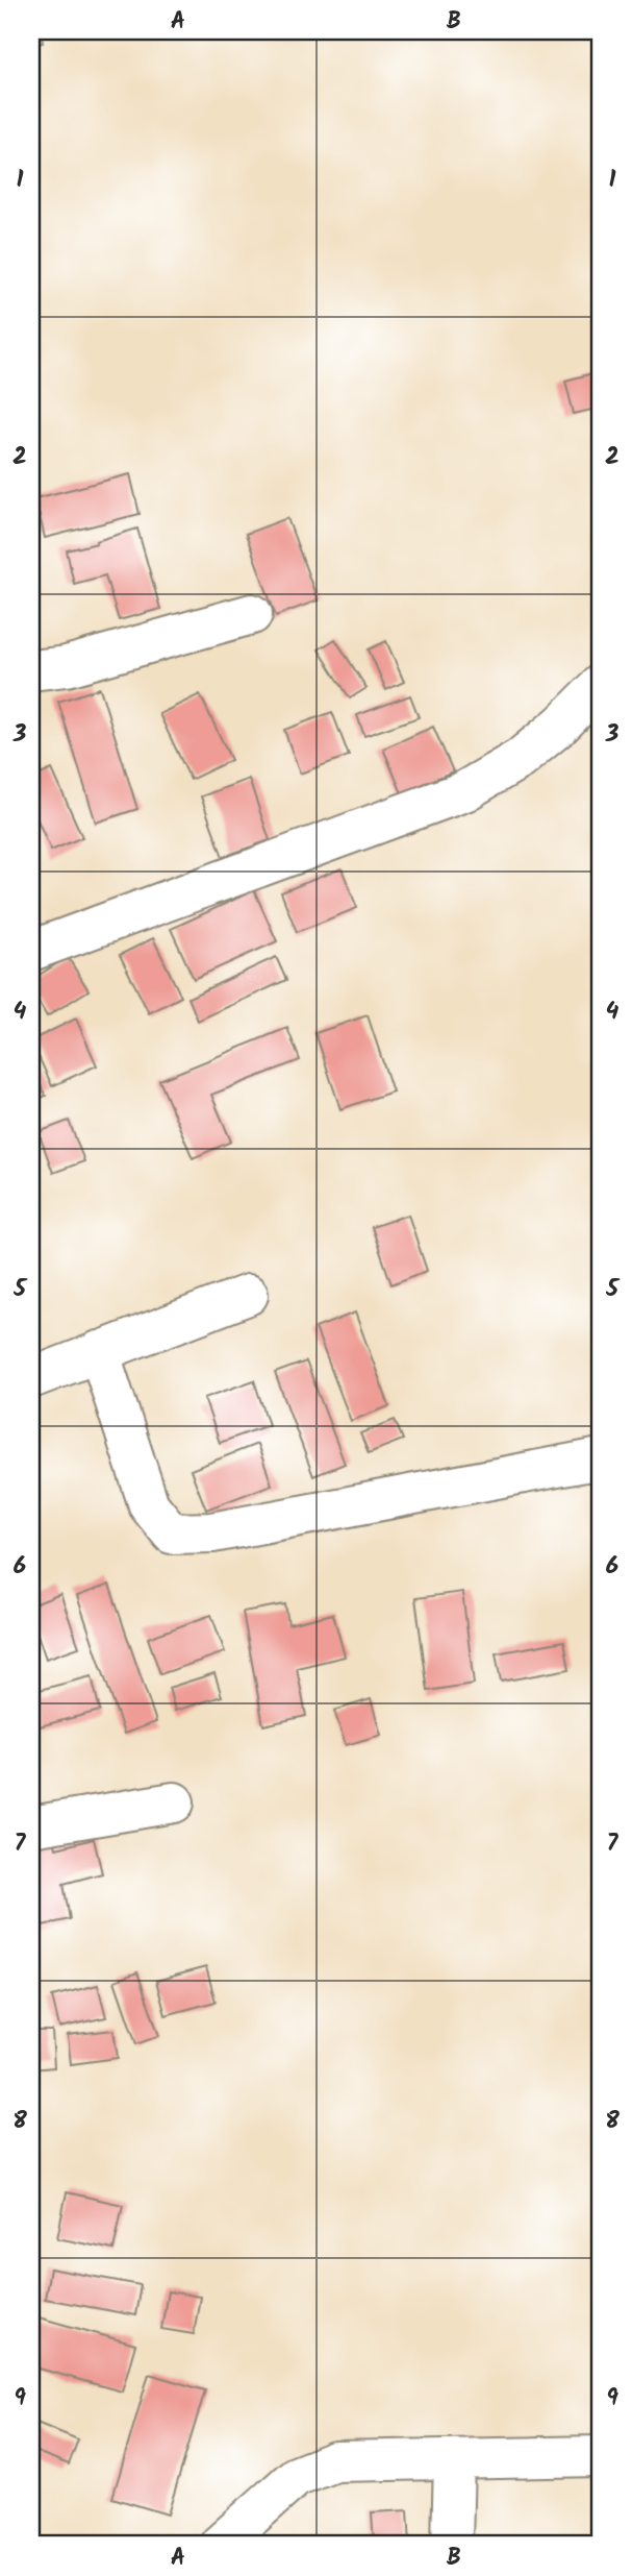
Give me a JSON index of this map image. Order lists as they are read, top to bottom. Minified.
{"grid":{"columns":["A","B"],"rows":["1","2","3","4","5","6","7","8","9"]}}
